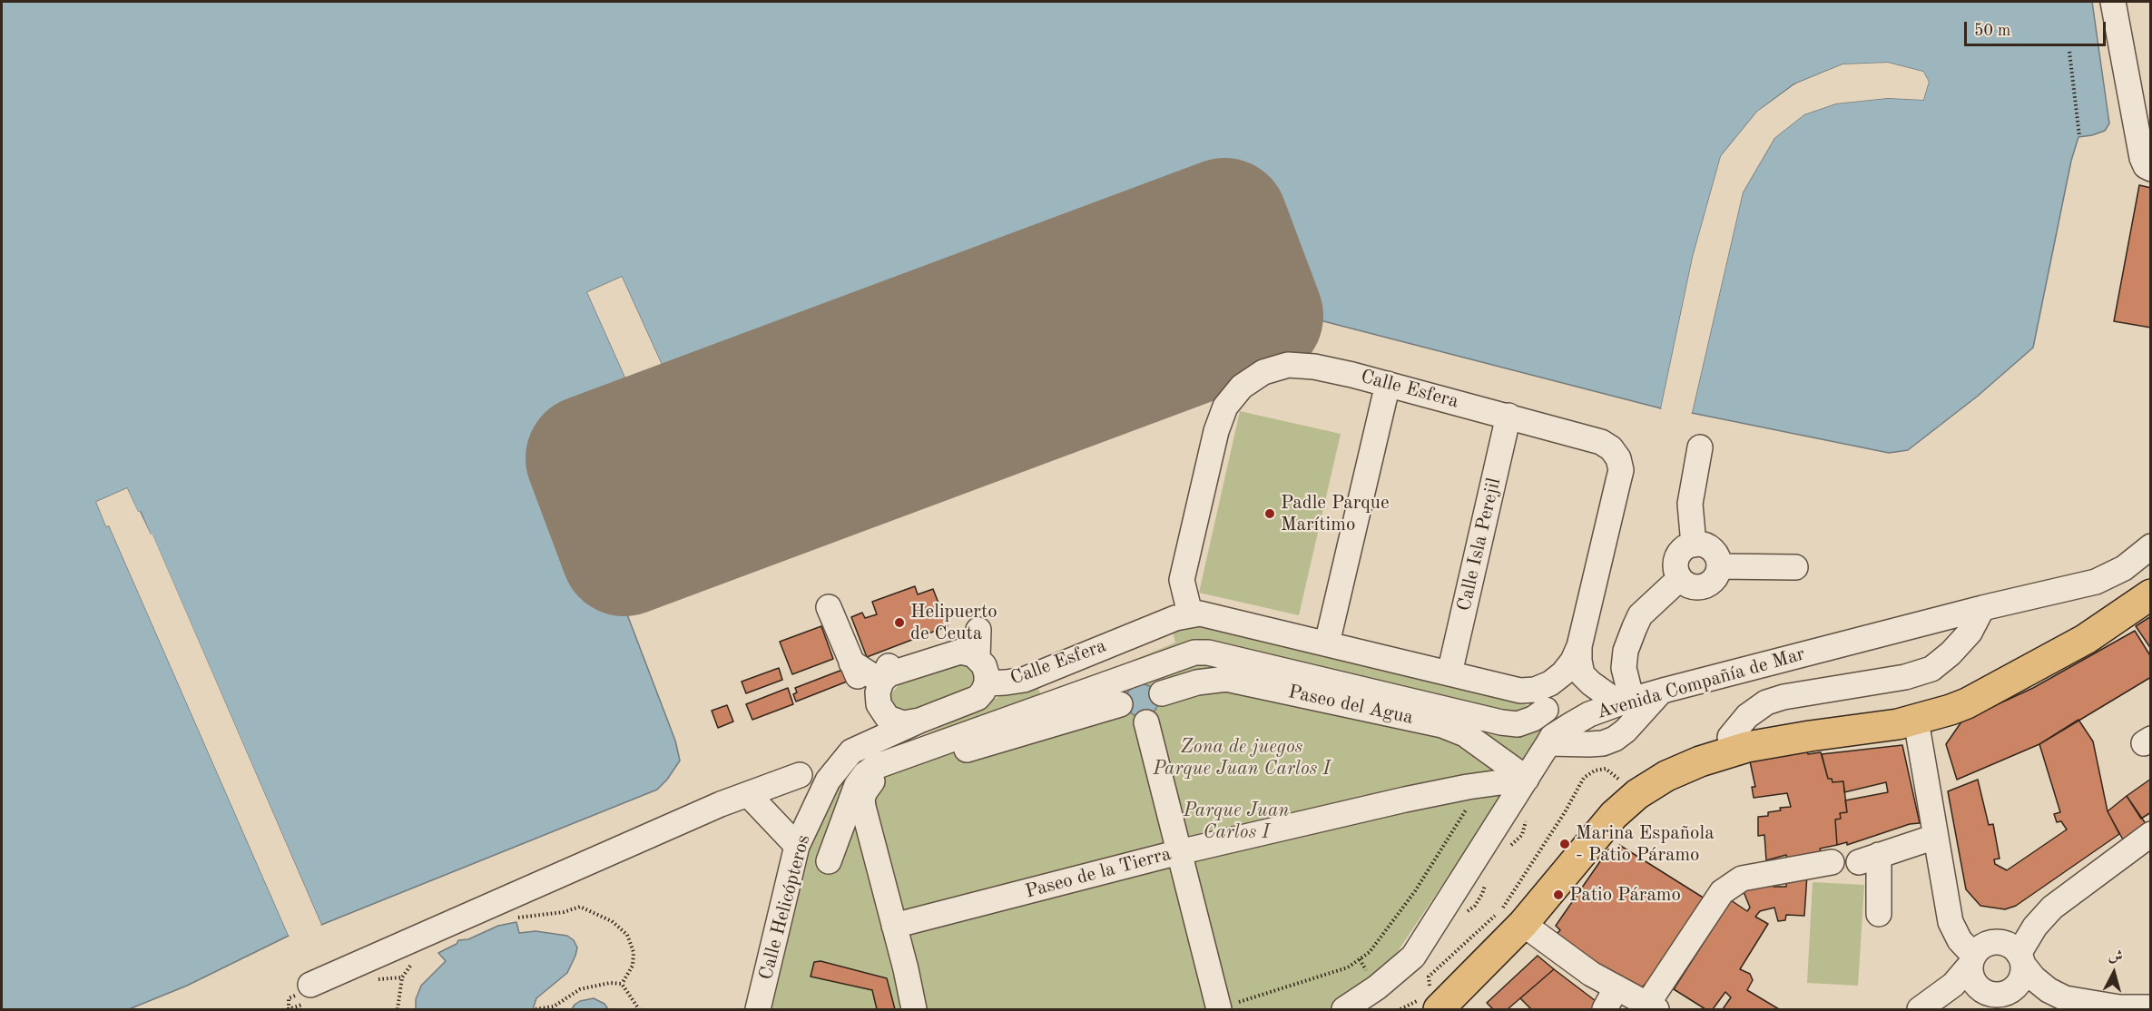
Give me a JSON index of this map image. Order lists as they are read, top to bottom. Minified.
{"streets":{"street":["Calle Esfera","Calle Isla Perejil","Avenida Compañía de Mar","Paseo del Agua","Paseo de la Tierra","Calle Helicópteros"]},"crossings":[["Calle Esfera","Calle Isla Perejil"],["Calle Esfera","Avenida Compañía de Mar"],["Calle Esfera","Calle Helicópteros"],["Avenida Compañía de Mar","Paseo del Agua"],["Avenida Compañía de Mar","Paseo de la Tierra"],["Paseo del Agua","Paseo de la Tierra"]],"parks":["Zona de juegos Parque Juan Carlos I","Parque Juan Carlos I"],"places":["Padle Parque Marítimo","Helipuerto de Ceuta","Marina Española - Patio Páramo","Patio Páramo"],"scale_bar":"50 m","north":"top"}
